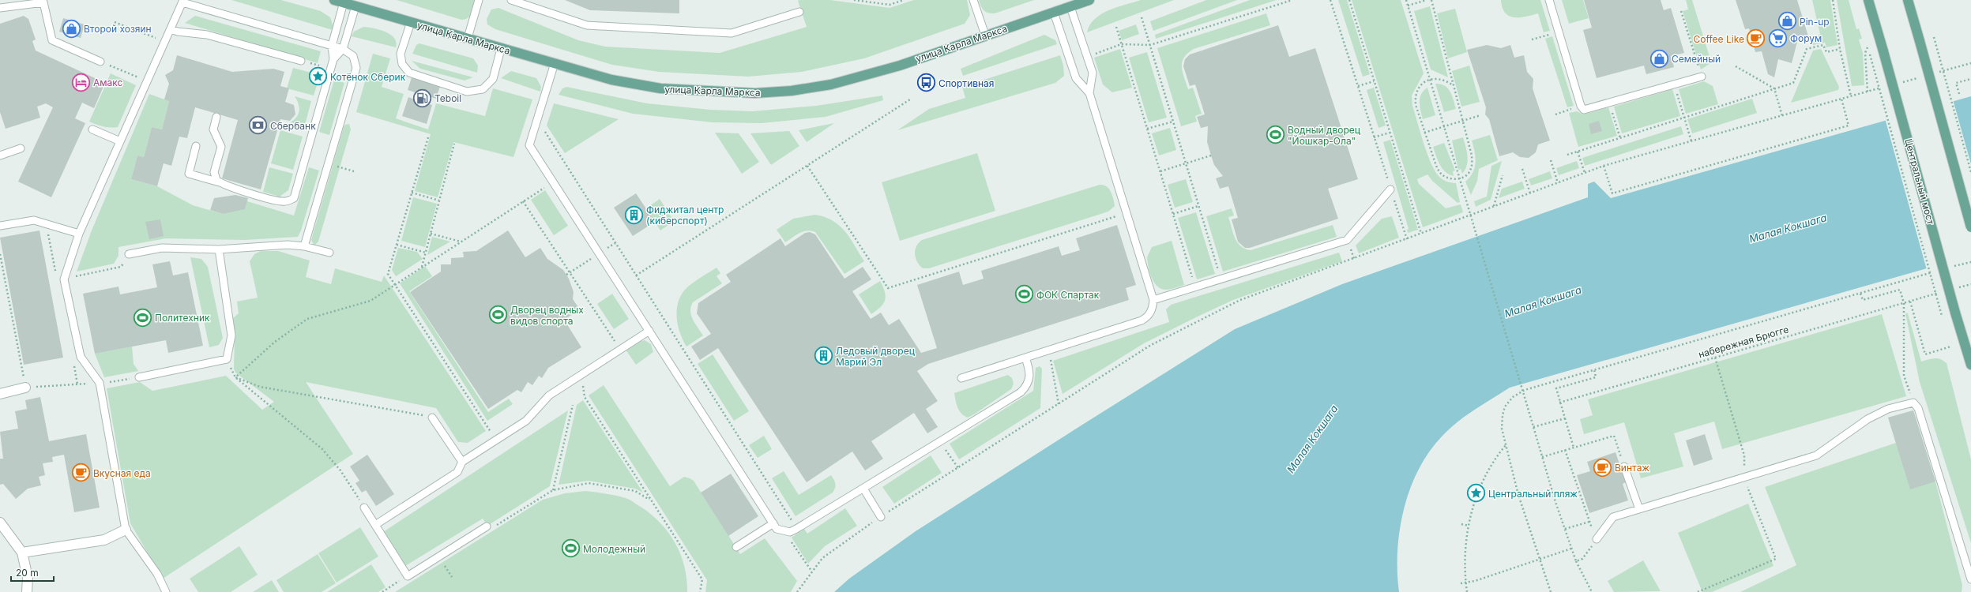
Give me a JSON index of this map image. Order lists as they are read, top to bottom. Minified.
{"streets":{"main road":["улица Карла Маркса","Центральный мост"],"path":["набережная Брюгге"]},"water":["Малая Кокшага"],"places":{"shop":["Pin-up","Второй хозяин","Семейный"],"supermarket":["Форум"],"cafe":["Coffee Like","Винтаж","Вкусная еда"],"place":["Котёнок Сберик","Центральный пляж"],"hotel":["Амакс"],"bus stop":["Спортивная"],"fuel station":["Teboil"],"bank":["Сбербанк"],"sports":["Водный дворец \"Йошкар-Ола\"","ФОК Спартак","Дворец водных видов спорта","Политехник","Молодежный"],"building":["Фиджитал центр (киберспорт)","Ледовый дворец Марий Эл"]},"scale_bar":"20 m"}
